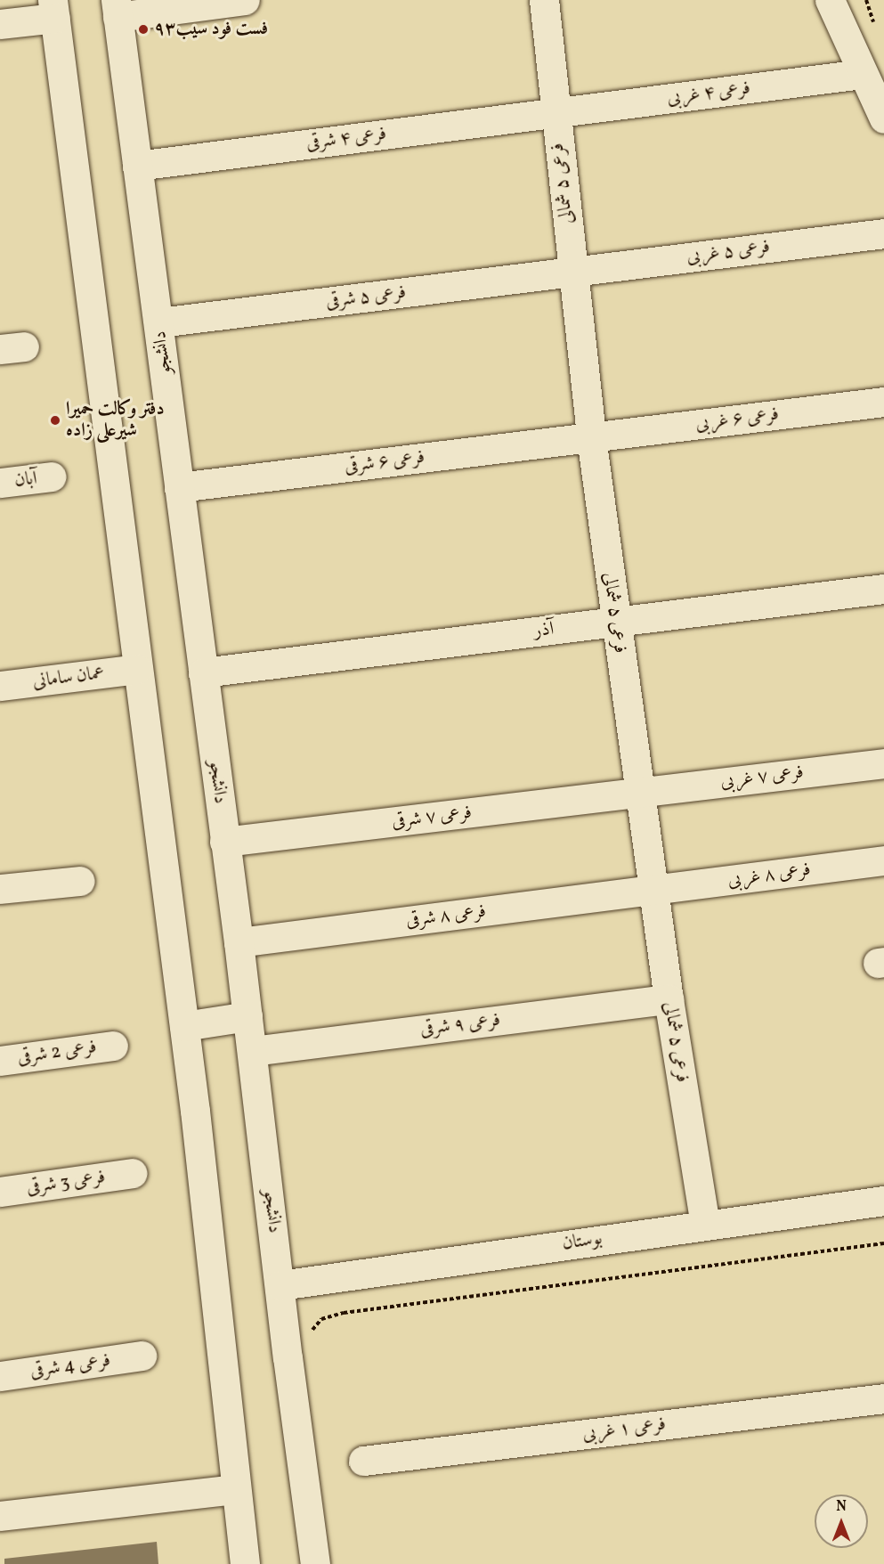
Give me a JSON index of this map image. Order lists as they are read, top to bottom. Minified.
{"streets":{"street":["فرعی ۴ غربی","فرعی ۴ شرقی","فرعی ۵ شمالی","فرعی ۵ غربی","فرعی ۵ شرقی","دانشجو","فرعی ۶ غربی","فرعی ۶ شرقی","آبان","آذر","عمان سامانی","فرعی ۷ غربی","فرعی ۷ شرقی","فرعی ۸ غربی","فرعی ۸ شرقی","فرعی ۹ شرقی","فرعی 2 شرقی","فرعی 3 شرقی","بوستان","فرعی 4 شرقی","فرعی ۱ غربی"]},"crossings":[["فرعی ۴ غربی","فرعی ۴ شرقی"],["فرعی ۴ غربی","فرعی ۵ شمالی"],["فرعی ۴ شرقی","فرعی ۵ شمالی"],["فرعی ۴ شرقی","دانشجو"],["فرعی ۵ شمالی","فرعی ۵ غربی"],["فرعی ۵ شمالی","فرعی ۵ شرقی"],["فرعی ۵ شمالی","فرعی ۶ غربی"],["فرعی ۵ شمالی","فرعی ۶ شرقی"],["فرعی ۵ شمالی","آذر"],["فرعی ۵ شمالی","فرعی ۷ غربی"],["فرعی ۵ شمالی","فرعی ۷ شرقی"],["فرعی ۵ شمالی","فرعی ۸ غربی"],["فرعی ۵ شمالی","فرعی ۸ شرقی"],["فرعی ۵ شمالی","فرعی ۹ شرقی"],["فرعی ۵ شمالی","بوستان"],["فرعی ۵ غربی","فرعی ۵ شرقی"],["فرعی ۵ شرقی","دانشجو"],["دانشجو","فرعی ۶ شرقی"],["دانشجو","آذر"],["دانشجو","فرعی ۷ شرقی"],["دانشجو","فرعی ۸ شرقی"],["دانشجو","فرعی ۹ شرقی"],["دانشجو","بوستان"],["فرعی ۶ غربی","فرعی ۶ شرقی"],["فرعی ۷ غربی","فرعی ۷ شرقی"],["فرعی ۸ غربی","فرعی ۸ شرقی"]],"places":["فست فود سیب۹۳","دفتر وکالت حمیرا شیرعلی زاده"],"north":"top"}
